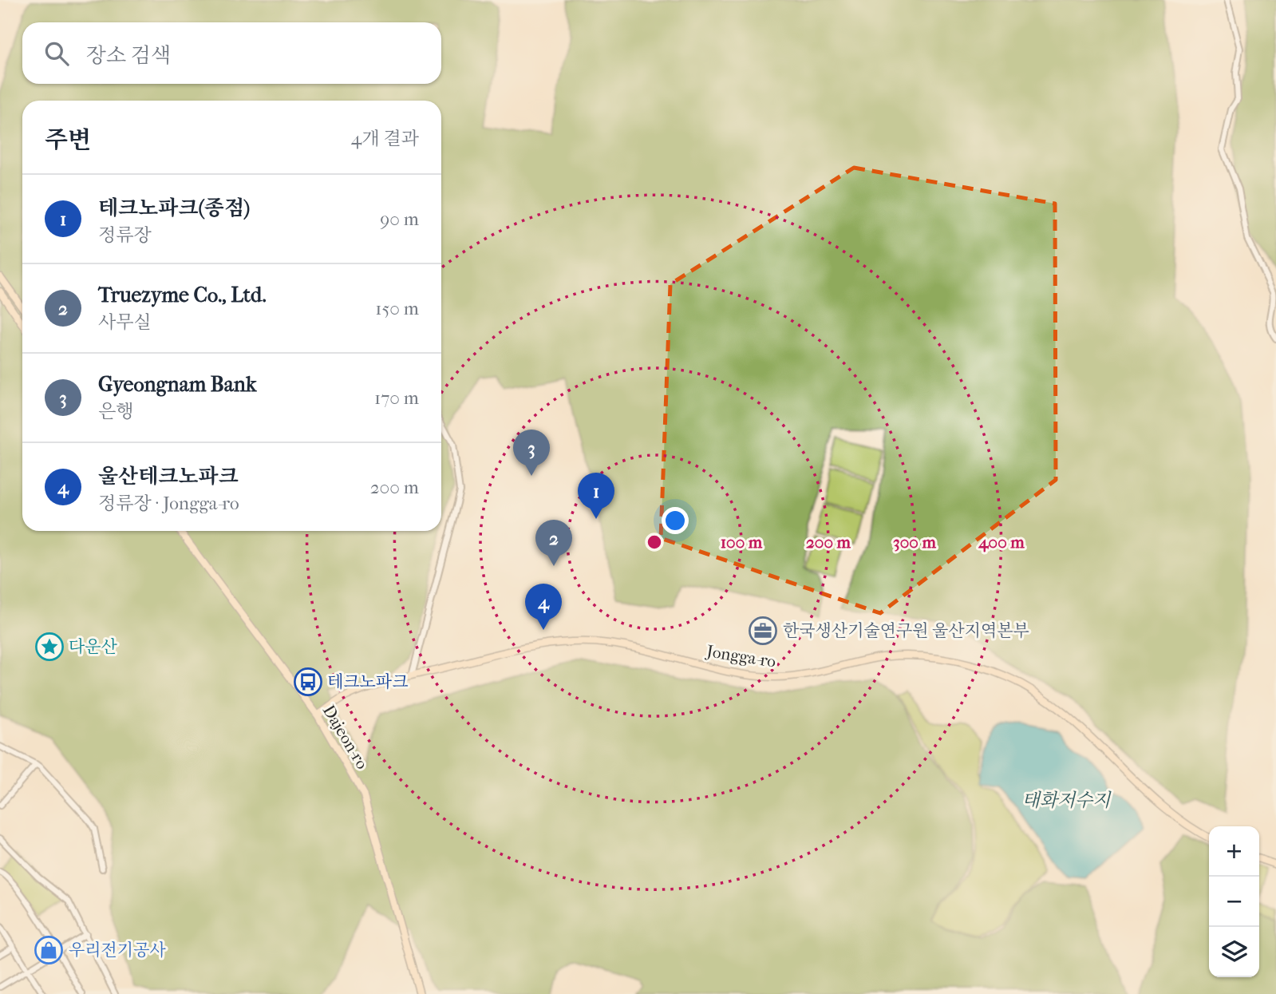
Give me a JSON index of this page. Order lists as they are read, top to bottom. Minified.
{"streets":{"main road":["Jongga-ro","Dajeon-ro"]},"crossings":[["Jongga-ro","Dajeon-ro"]],"water":["태화저수지"],"places":{"office":["한국생산기술연구원 울산지역본부"],"place":["다운산"],"bus stop":["테크노파크"],"shop":["우리전기공사"]},"page":{"search":"장소 검색","heading":["주변","4개 결과"],"list":[{"mark":"1","name":"테크노파크(종점)","note":"정류장","value":"90 m"},{"mark":"2","name":"Truezyme Co., Ltd.","note":"사무실","value":"150 m"},{"mark":"3","name":"Gyeongnam Bank","note":"은행","value":"170 m"},{"mark":"4","name":"울산테크노파크","note":"정류장 · Jongga-ro","value":"200 m"}],"pins":["3","1","2","4"],"map_buttons":["+","−"]},"rings":["100 m","200 m","300 m","400 m"]}
